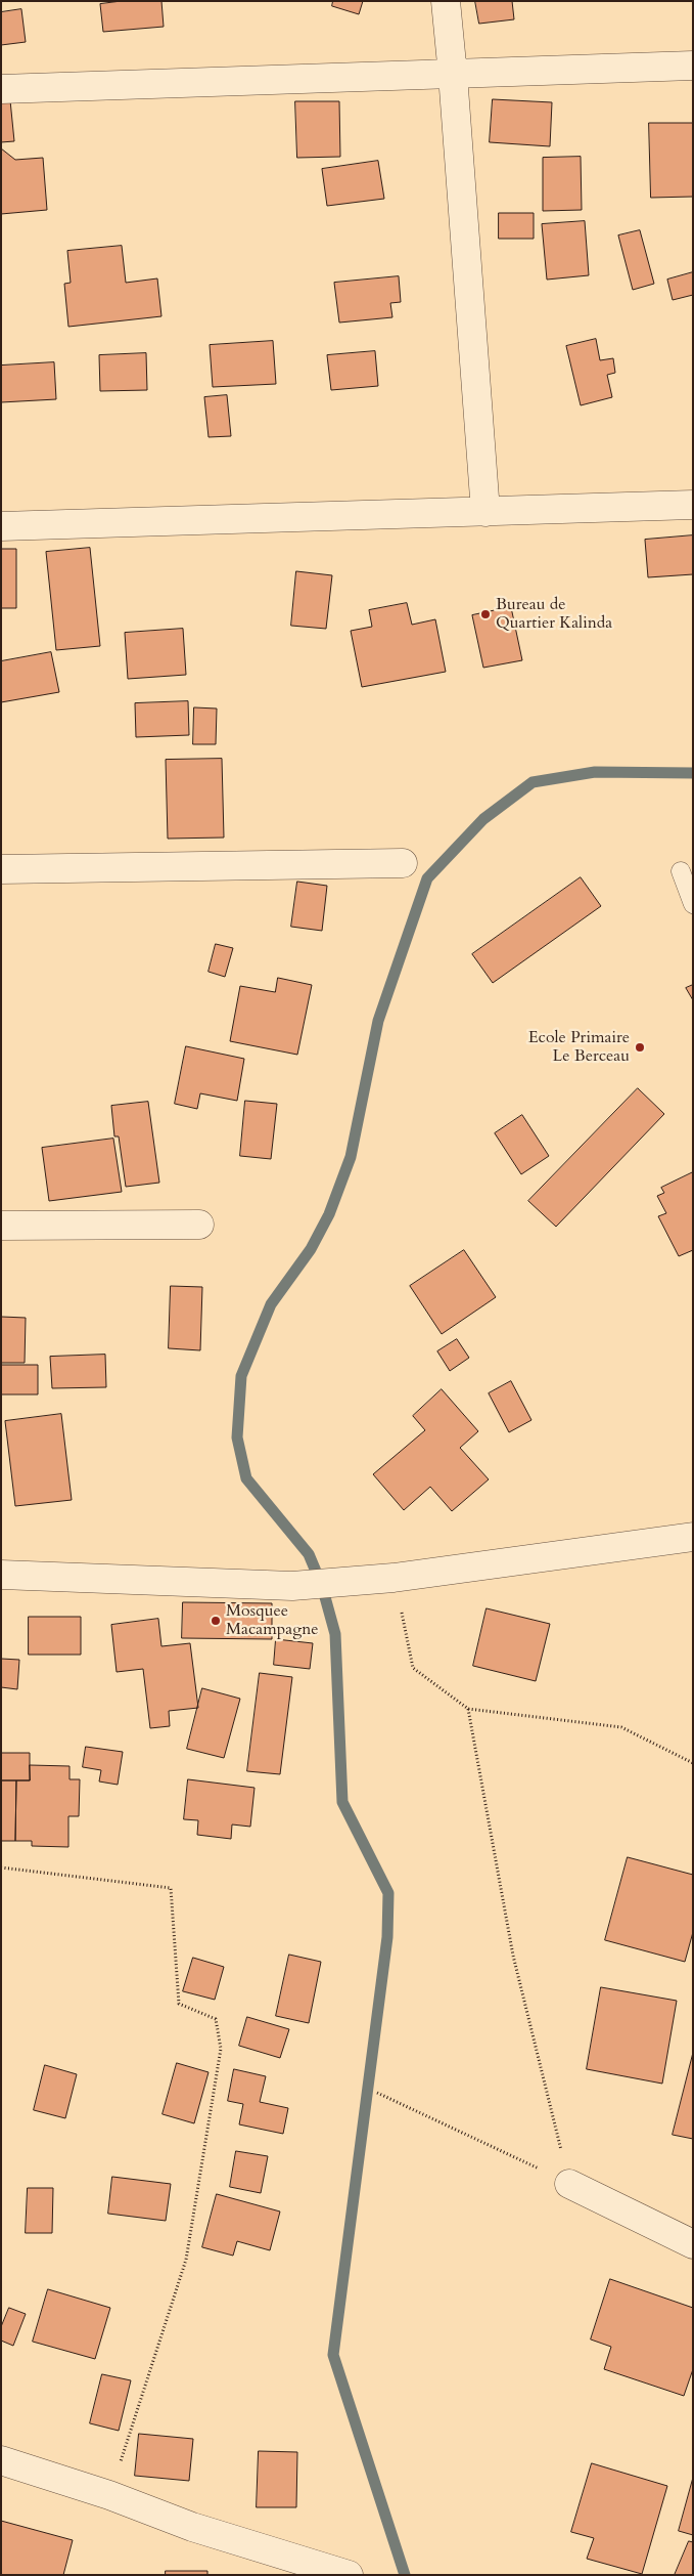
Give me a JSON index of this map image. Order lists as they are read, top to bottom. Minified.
{"places":["Bureau de Quartier Kalinda","Ecole Primaire Le Berceau","Mosquee Macampagne"]}
